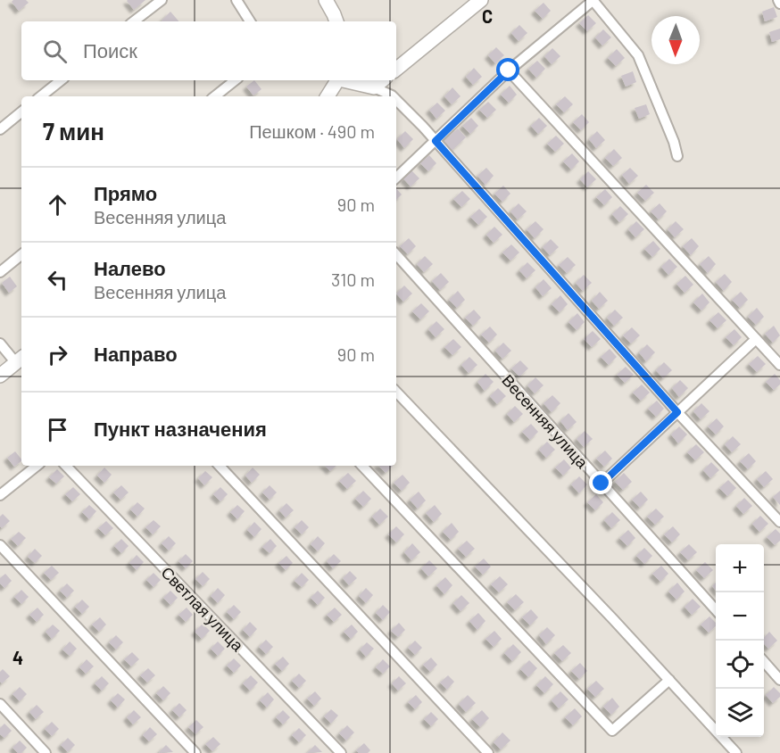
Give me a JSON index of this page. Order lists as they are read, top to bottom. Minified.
{"streets":{"street":["Весенняя улица","Светлая улица"]},"north":"bottom","page":{"search":"Поиск","heading":["7 мин","Пешком · 490 m"],"list":[["Прямо","Весенняя улица","90 m"],["Налево","Весенняя улица","310 m"],["Направо","90 m"],"Пункт назначения"],"map_buttons":["+","−"]},"grid":{"columns":["C"],"rows":["4"]}}
